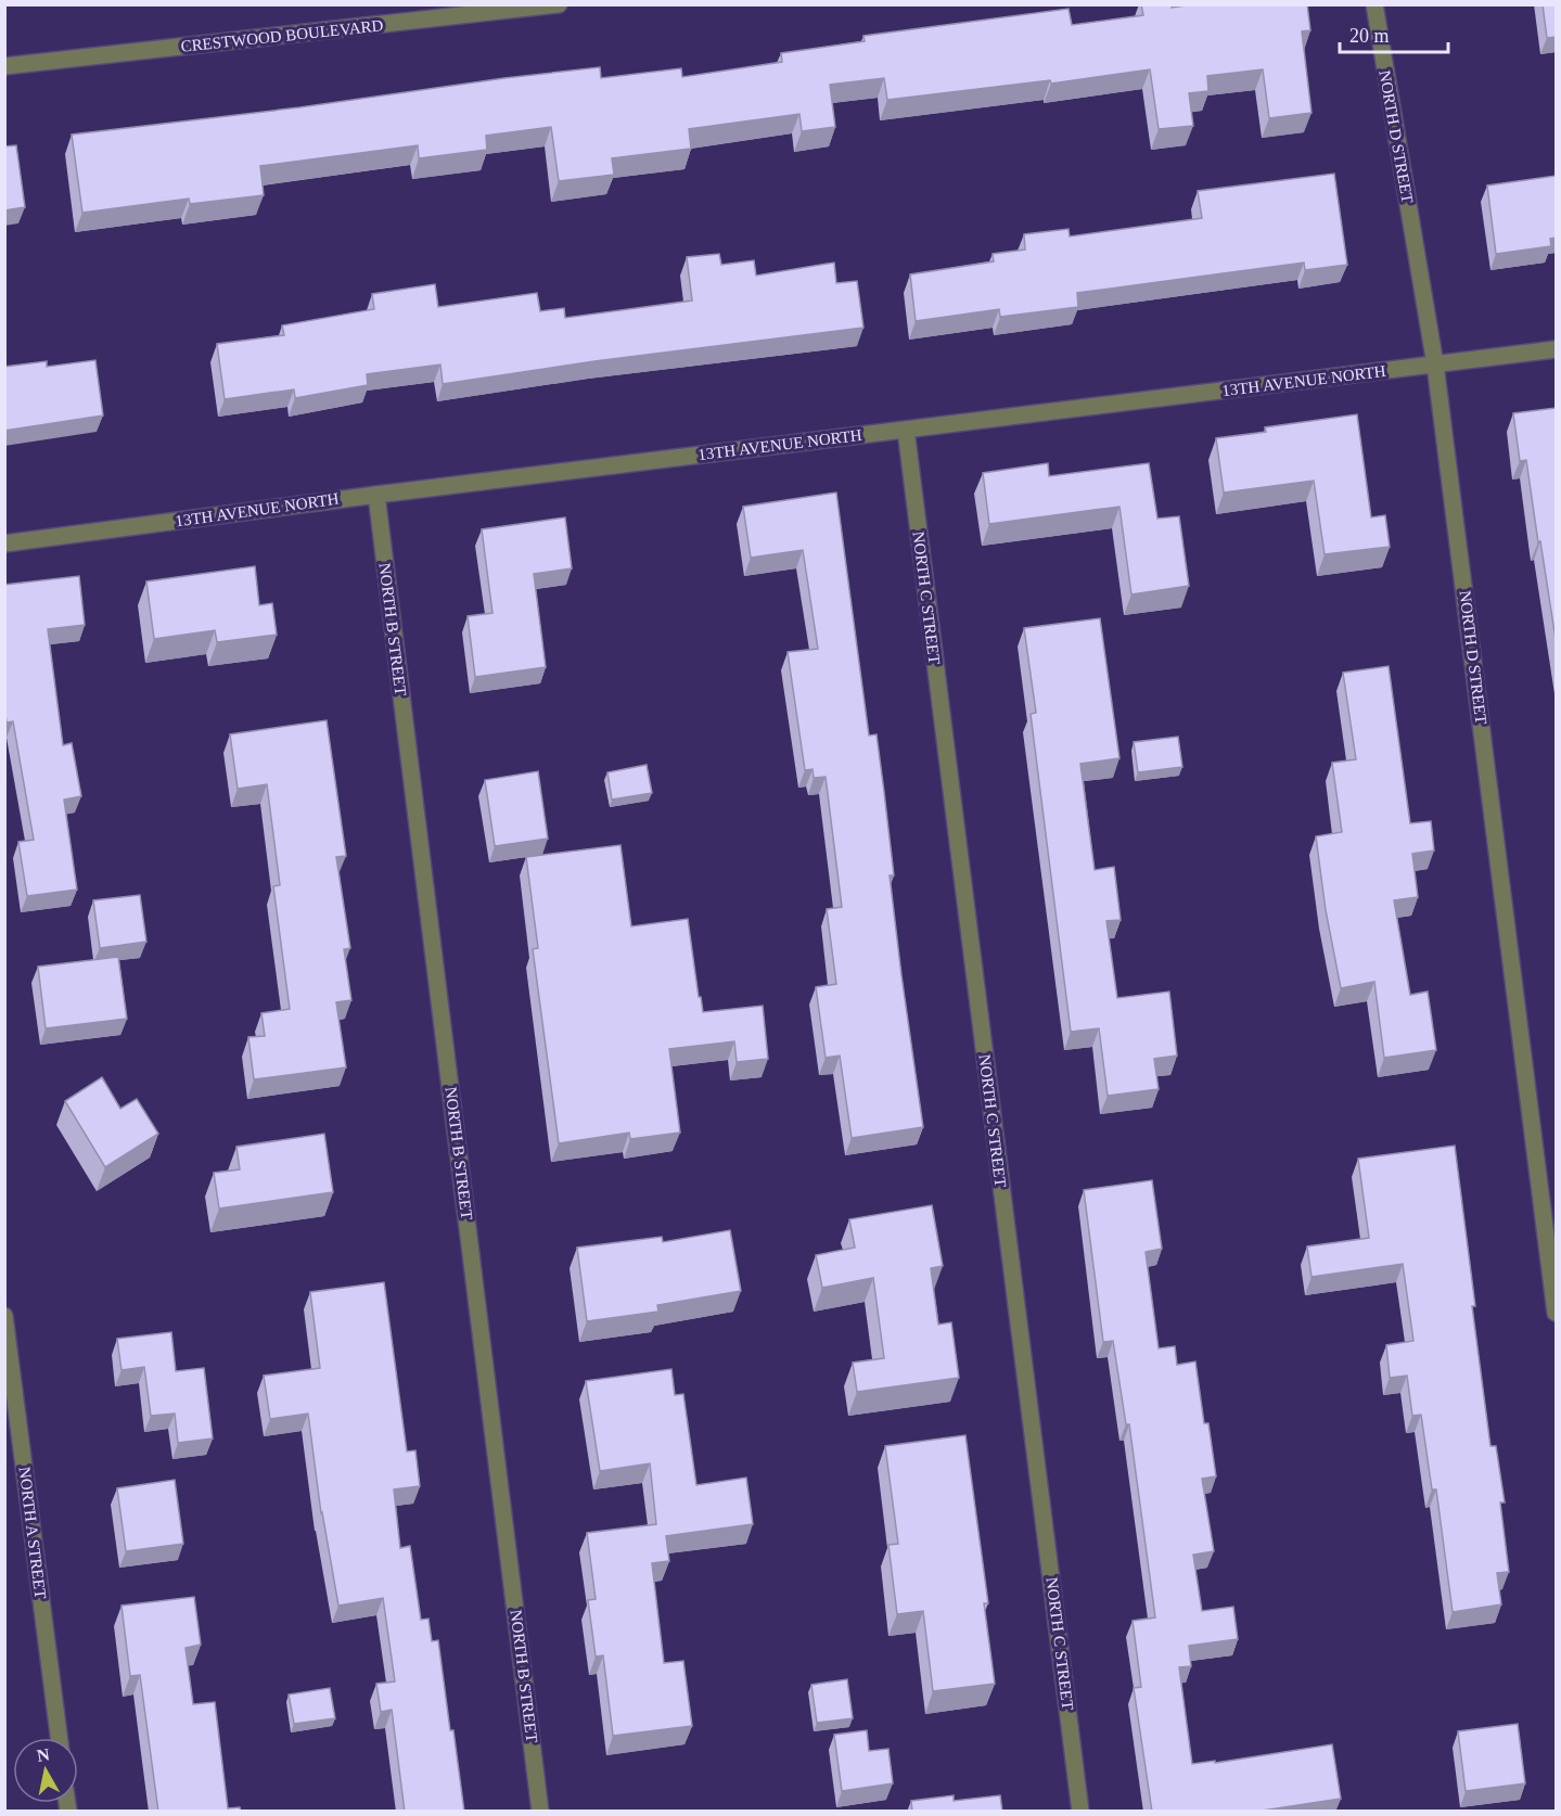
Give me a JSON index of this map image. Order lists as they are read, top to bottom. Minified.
{"streets":{"street":["CRESTWOOD BOULEVARD","NORTH D STREET","13TH AVENUE NORTH","NORTH C STREET","NORTH B STREET","NORTH A STREET"]},"crossings":[["NORTH D STREET","13TH AVENUE NORTH"],["13TH AVENUE NORTH","NORTH C STREET"],["13TH AVENUE NORTH","NORTH B STREET"]],"scale_bar":"20 m","north":"top"}
